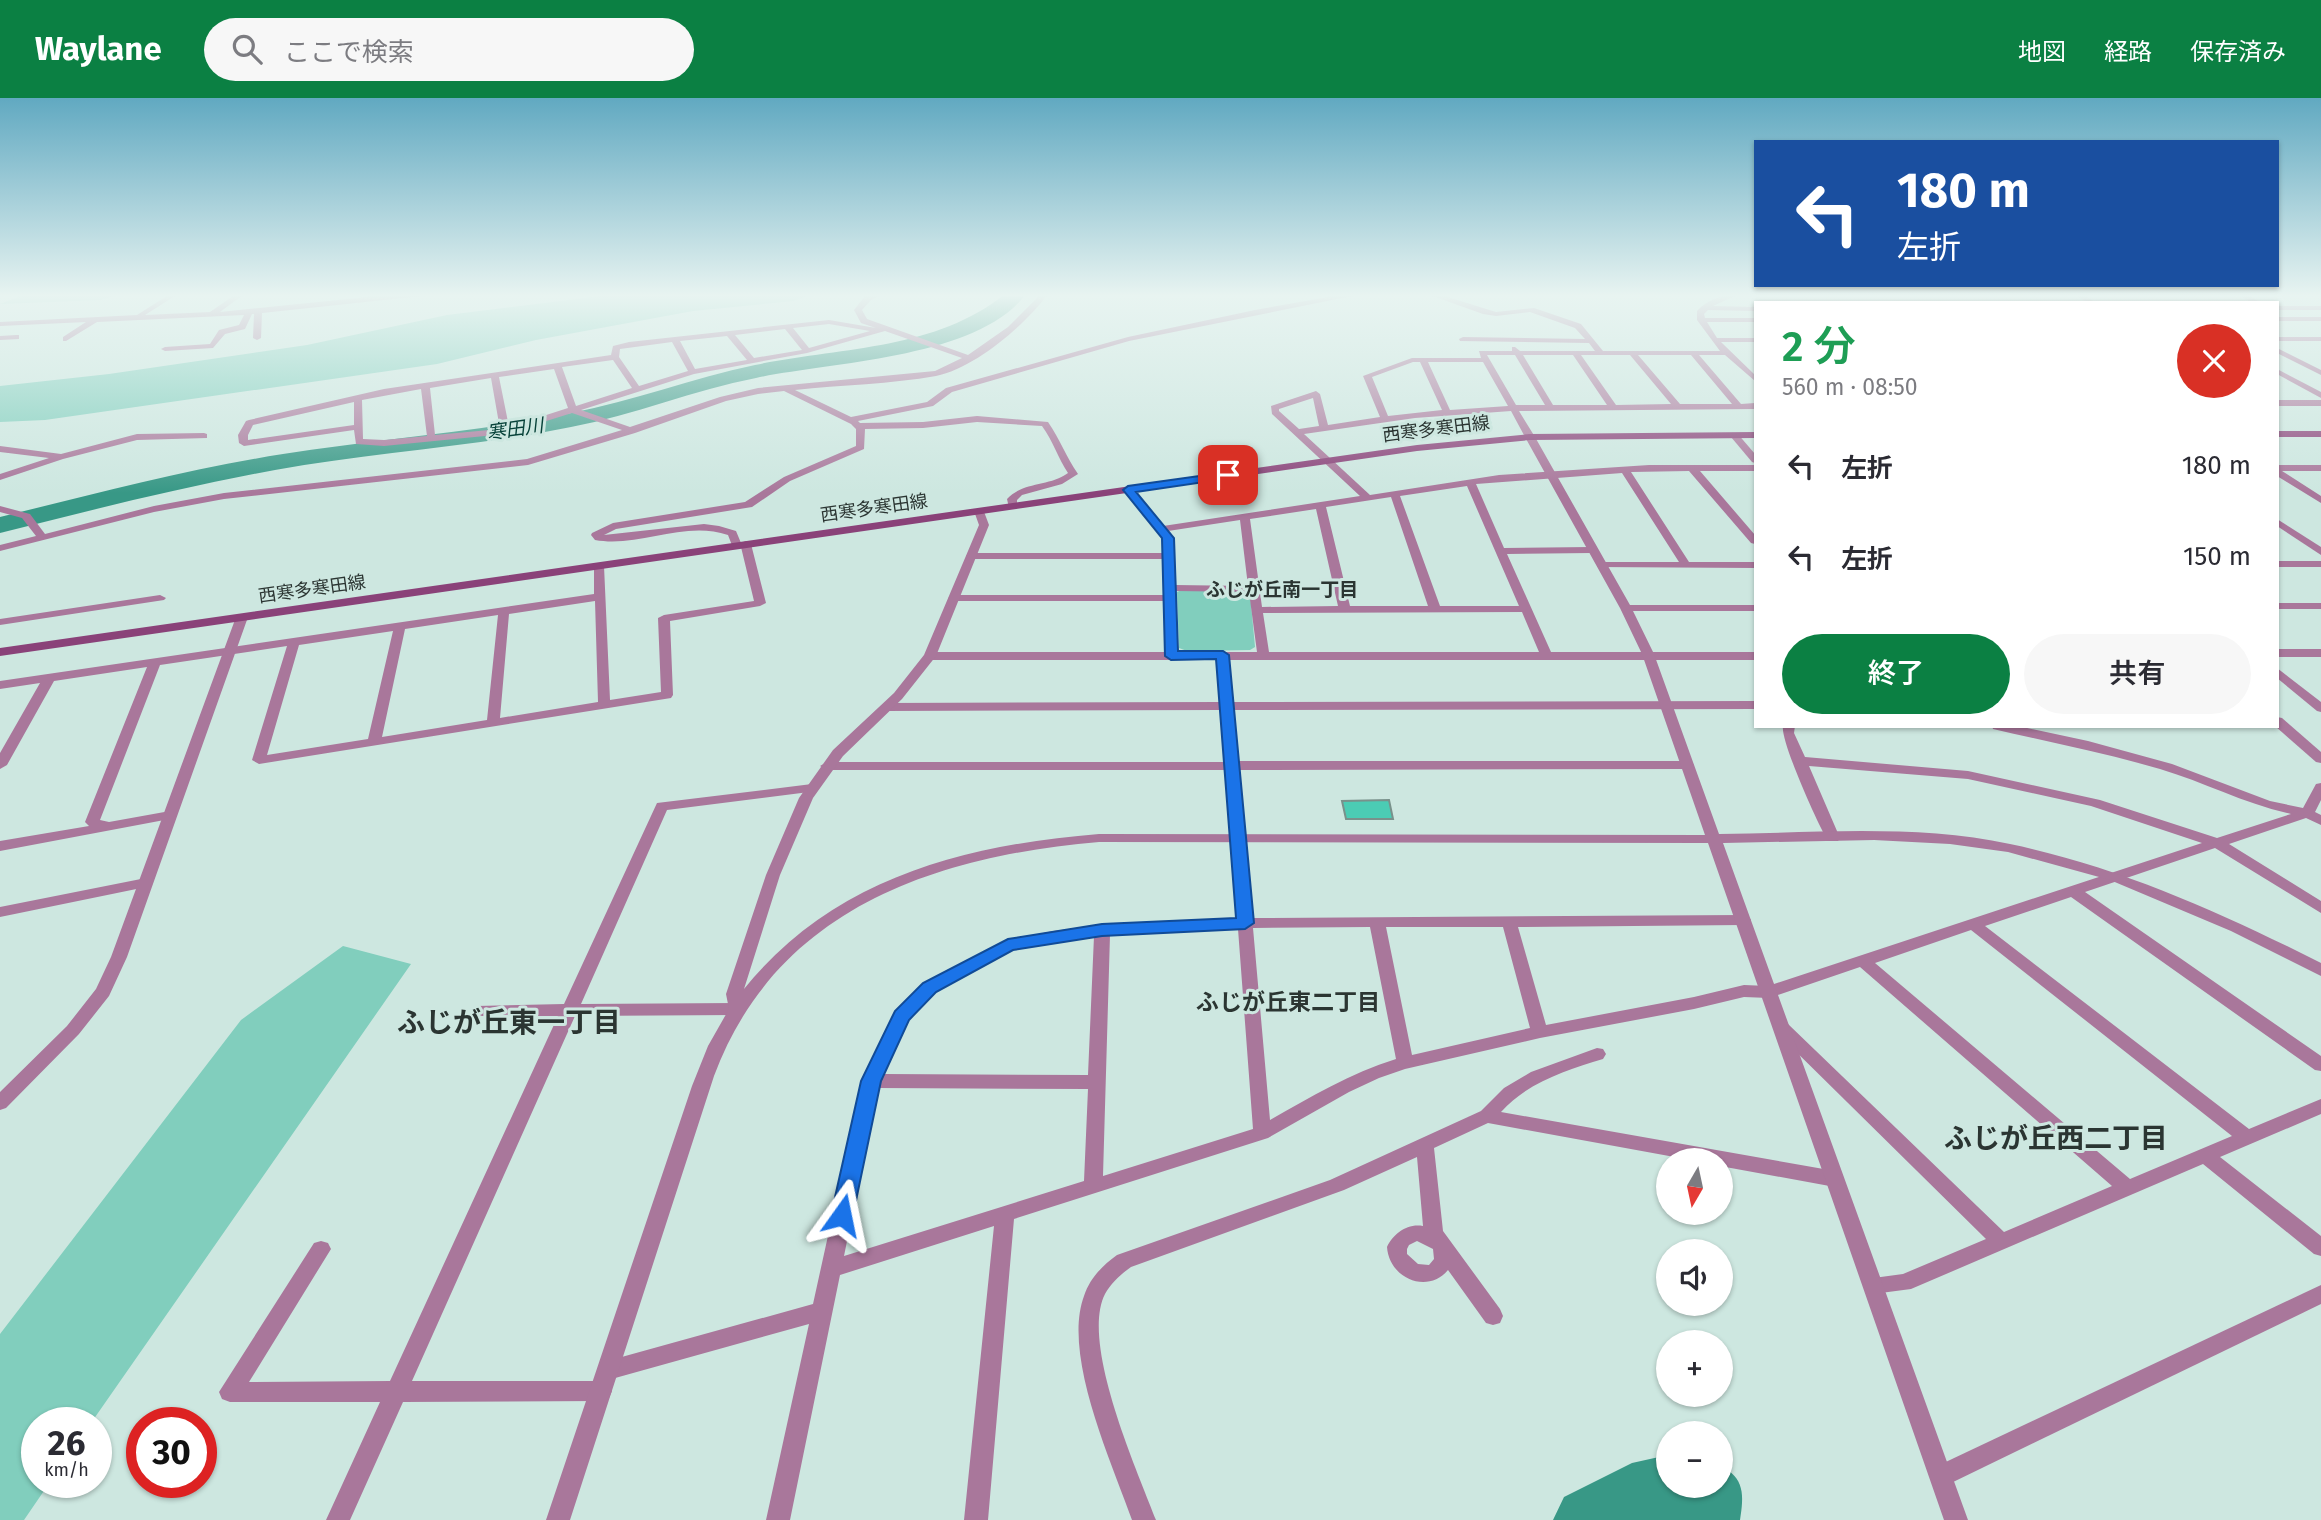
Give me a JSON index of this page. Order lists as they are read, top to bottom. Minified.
{"streets":{"main road":["西寒多寒田線"]},"districts":["ふじが丘南一丁目","ふじが丘東二丁目","ふじが丘東一丁目","ふじが丘西二丁目"],"water":["寒田川"],"north":"bottom","page":{"header":"Waylane","search":"ここで検索","nav":["地図","経路","保存済み"],"turn":["180 m","左折"],"heading":["2 分","560 m · 08:50"],"list":[{"name":"左折","value":"180 m"},{"name":"左折","value":"150 m"}],"buttons":["終了","共有"],"map_buttons":["+","−"],"speed":"26 km/h","limit":"30"}}
